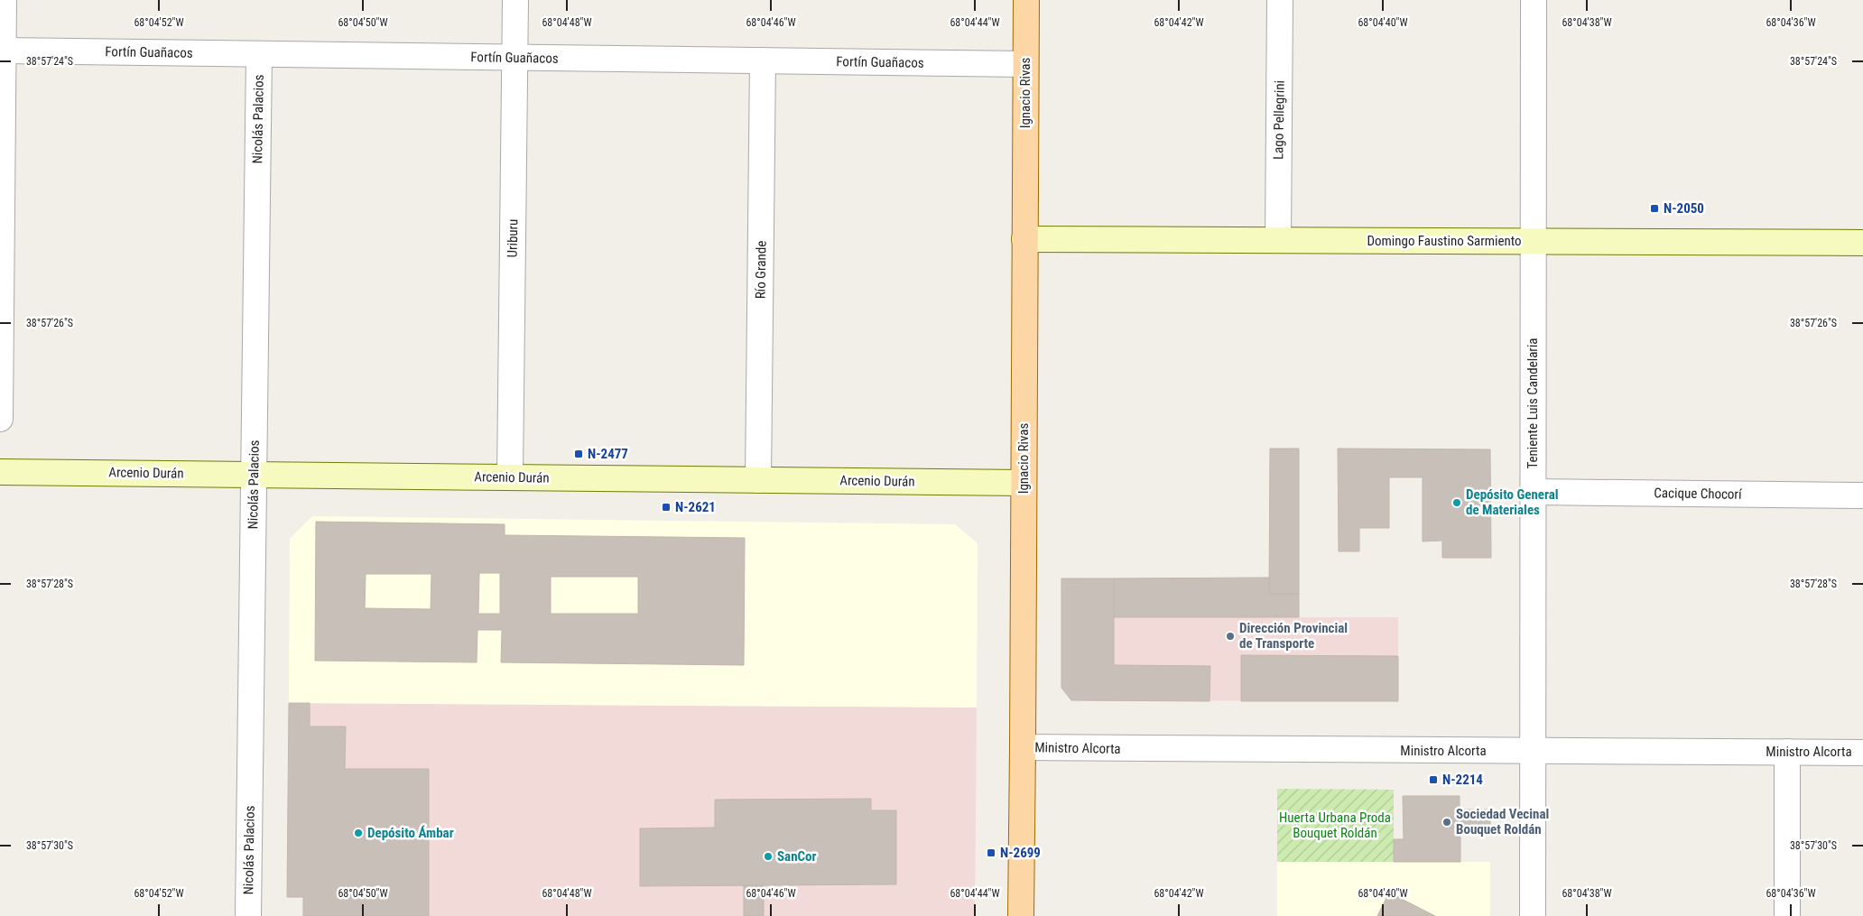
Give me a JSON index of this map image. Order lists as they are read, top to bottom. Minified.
{"streets":{"main road":["Ignacio Rivas"],"street":["Fortín Guañacos","Nicolás Palacios","Lago Pellegrini","Uriburu","Domingo Faustino Sarmiento","Río Grande","Teniente Luis Candelaria","Arcenio Durán","Cacique Chocorí","Ministro Alcorta"]},"crossings":[["Fortín Guañacos","Ignacio Rivas"],["Fortín Guañacos","Nicolás Palacios"],["Fortín Guañacos","Uriburu"],["Fortín Guañacos","Río Grande"],["Ignacio Rivas","Domingo Faustino Sarmiento"],["Ignacio Rivas","Arcenio Durán"],["Ignacio Rivas","Ministro Alcorta"],["Nicolás Palacios","Arcenio Durán"],["Lago Pellegrini","Domingo Faustino Sarmiento"],["Uriburu","Arcenio Durán"],["Domingo Faustino Sarmiento","Teniente Luis Candelaria"],["Río Grande","Arcenio Durán"],["Teniente Luis Candelaria","Cacique Chocorí"],["Teniente Luis Candelaria","Ministro Alcorta"]],"parks":["Huerta Urbana Proda Bouquet Roldán"],"places":{"transit":["N-2050","N-2477","N-2621","N-2214","N-2699"],"other":["Depósito General de Materiales","Dirección Provincial de Transporte","Sociedad Vecinal Bouquet Roldán","Depósito Ámbar","SanCor"]},"coordinates":["68°04'52\"W","68°04'50\"W","68°04'48\"W","68°04'46\"W","68°04'44\"W","68°04'42\"W","68°04'40\"W","68°04'38\"W","68°04'36\"W","38°57'24\"S","38°57'26\"S","38°57'28\"S","38°57'30\"S"]}
